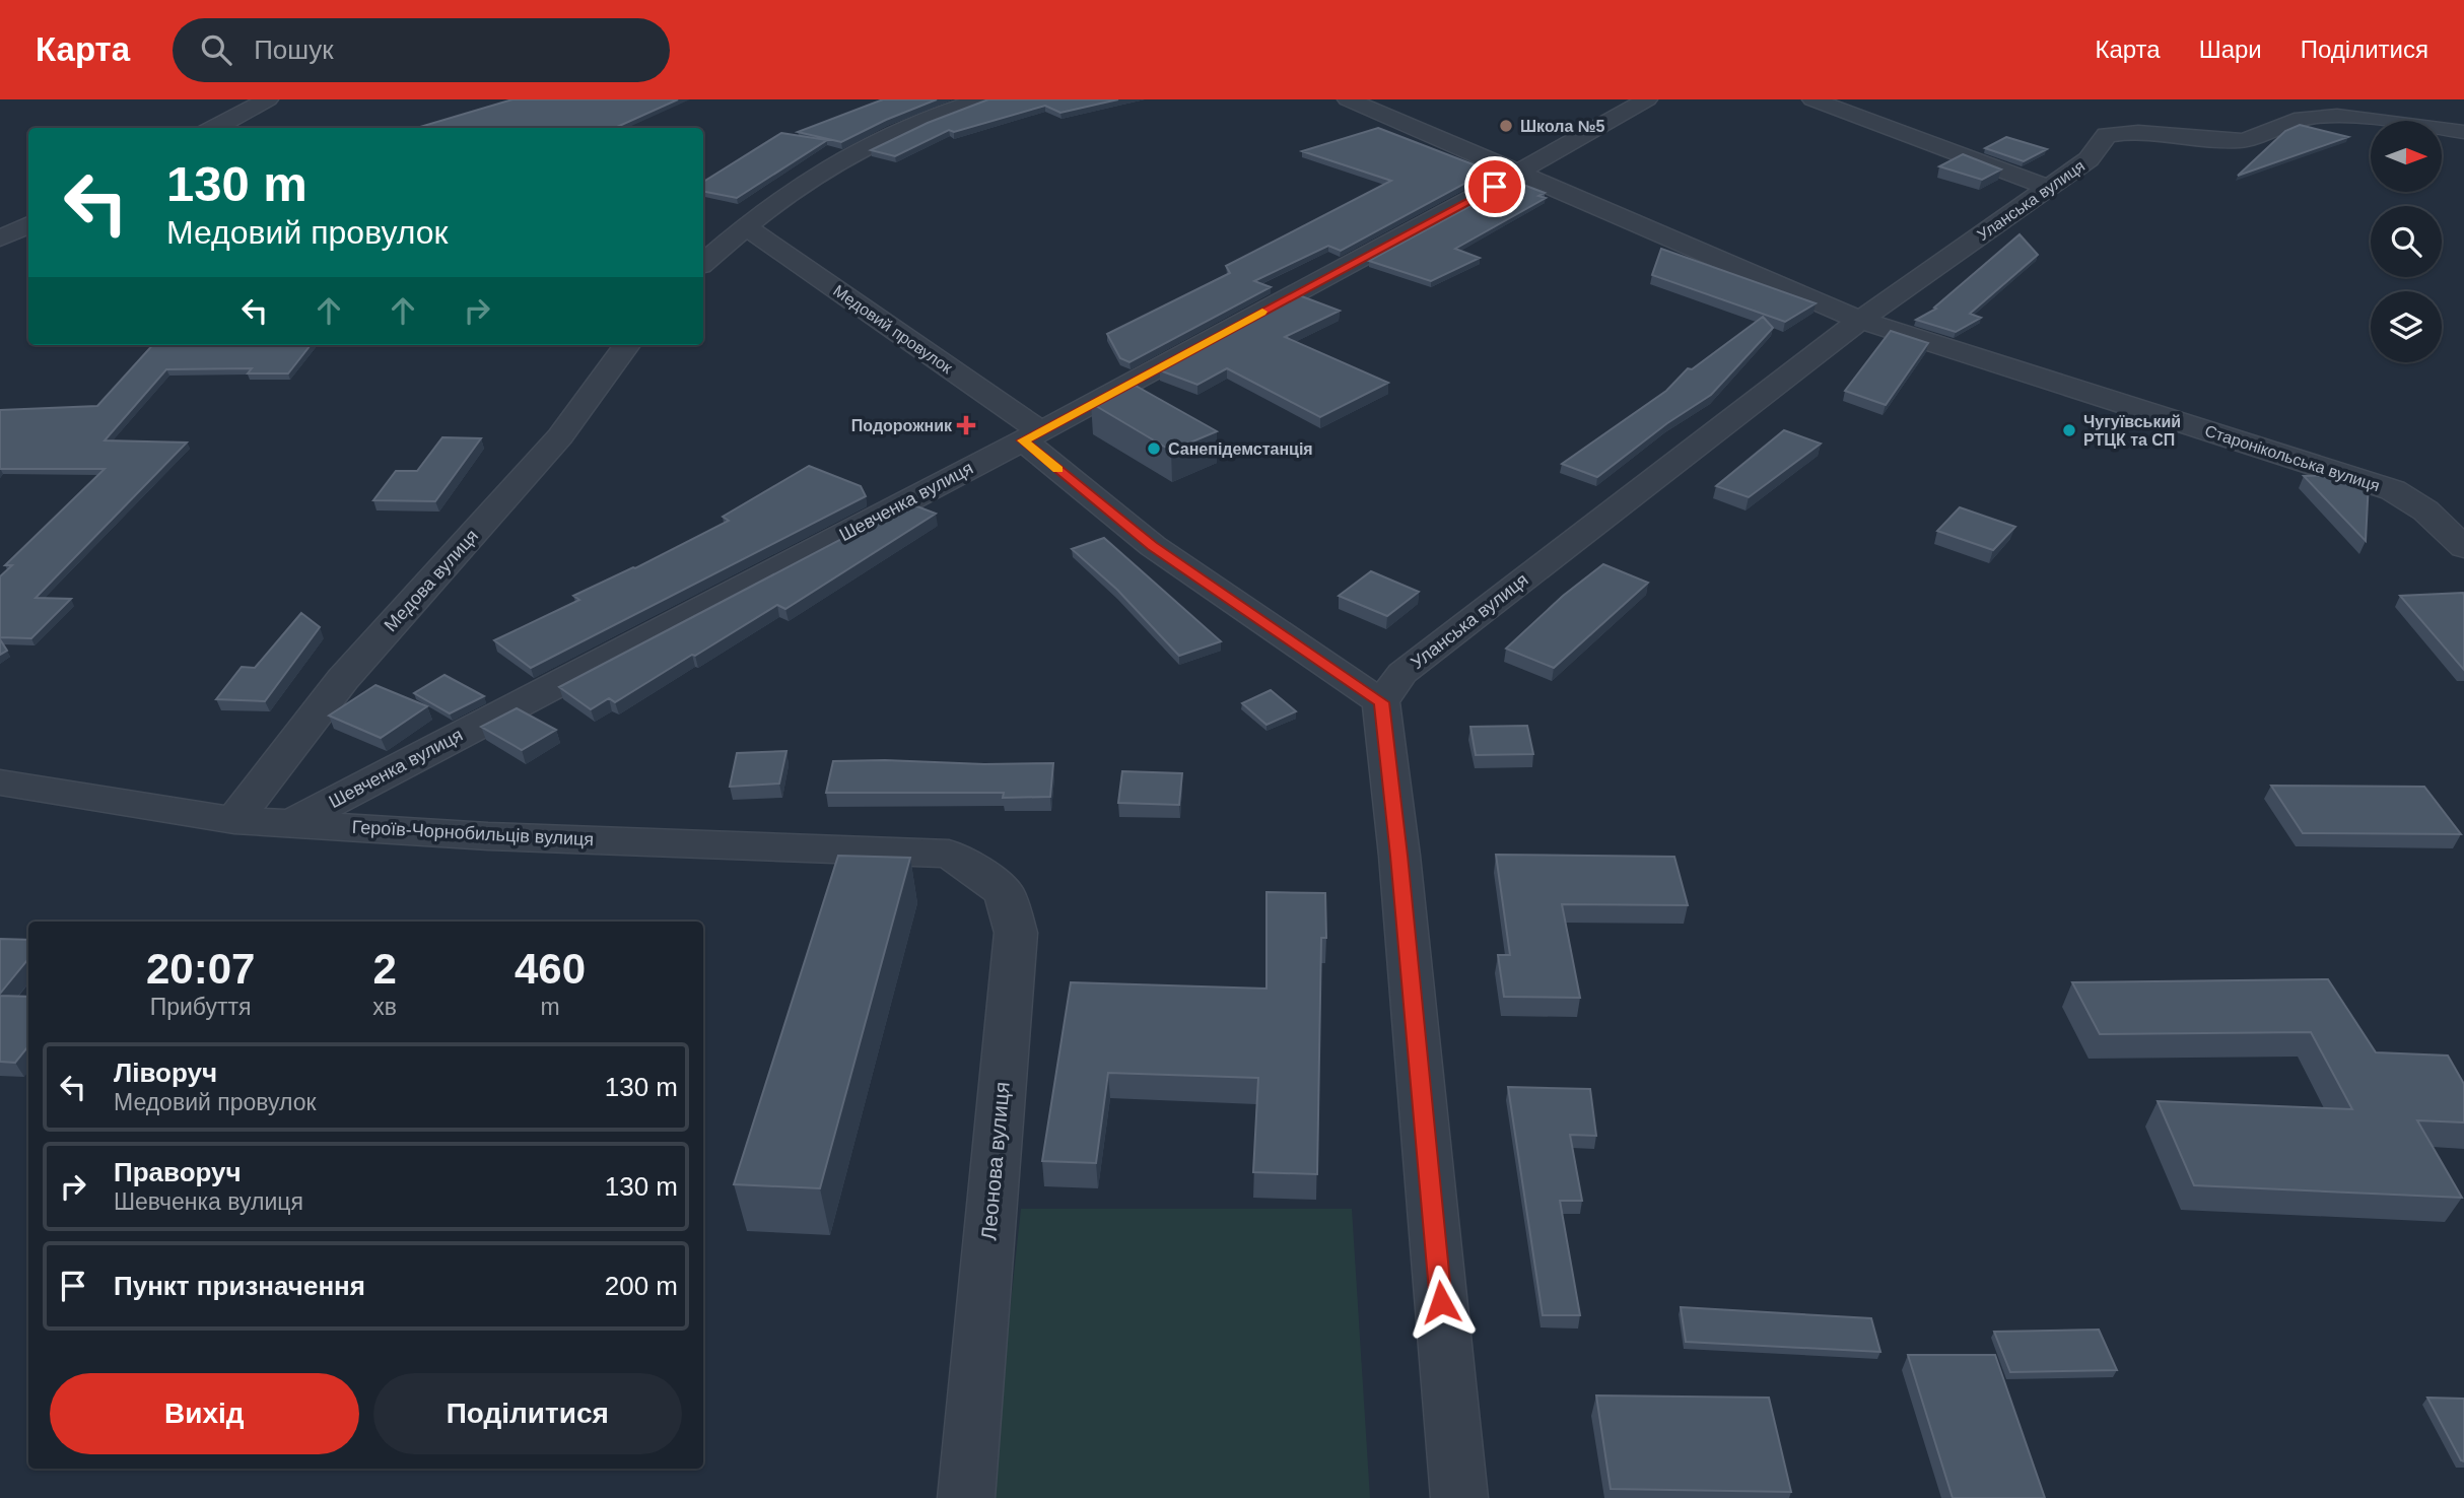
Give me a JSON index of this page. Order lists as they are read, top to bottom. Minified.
{"streets":{"street":["Уланська вулиця","Медовий провулок","Старонікольська вулиця","Шевченка вулиця","Медова вулиця","Героїв-Чорнобильців вулиця","Леонова вулиця"]},"crossings":[["Уланська вулиця","Медовий провулок"],["Уланська вулиця","Старонікольська вулиця"],["Медовий провулок","Шевченка вулиця"],["Шевченка вулиця","Героїв-Чорнобильців вулиця"],["Медова вулиця","Героїв-Чорнобильців вулиця"],["Героїв-Чорнобильців вулиця","Леонова вулиця"]],"places":{"other":["Школа №5","Чугуївський РТЦК та СП","Санепідемстанція"],"health":["Подорожник"]},"north":"right","page":{"header":"Карта","search":"Пошук","nav":["Карта","Шари","Поділитися"],"turn":["130 m","Медовий провулок"],"eta":["20:07","Прибуття","2","хв","460","m"],"list":[{"name":"Ліворуч","note":"Медовий провулок","value":"130 m"},{"name":"Праворуч","note":"Шевченка вулиця","value":"130 m"},{"name":"Пункт призначення","value":"200 m"}],"buttons":["Вихід","Поділитися"]}}
